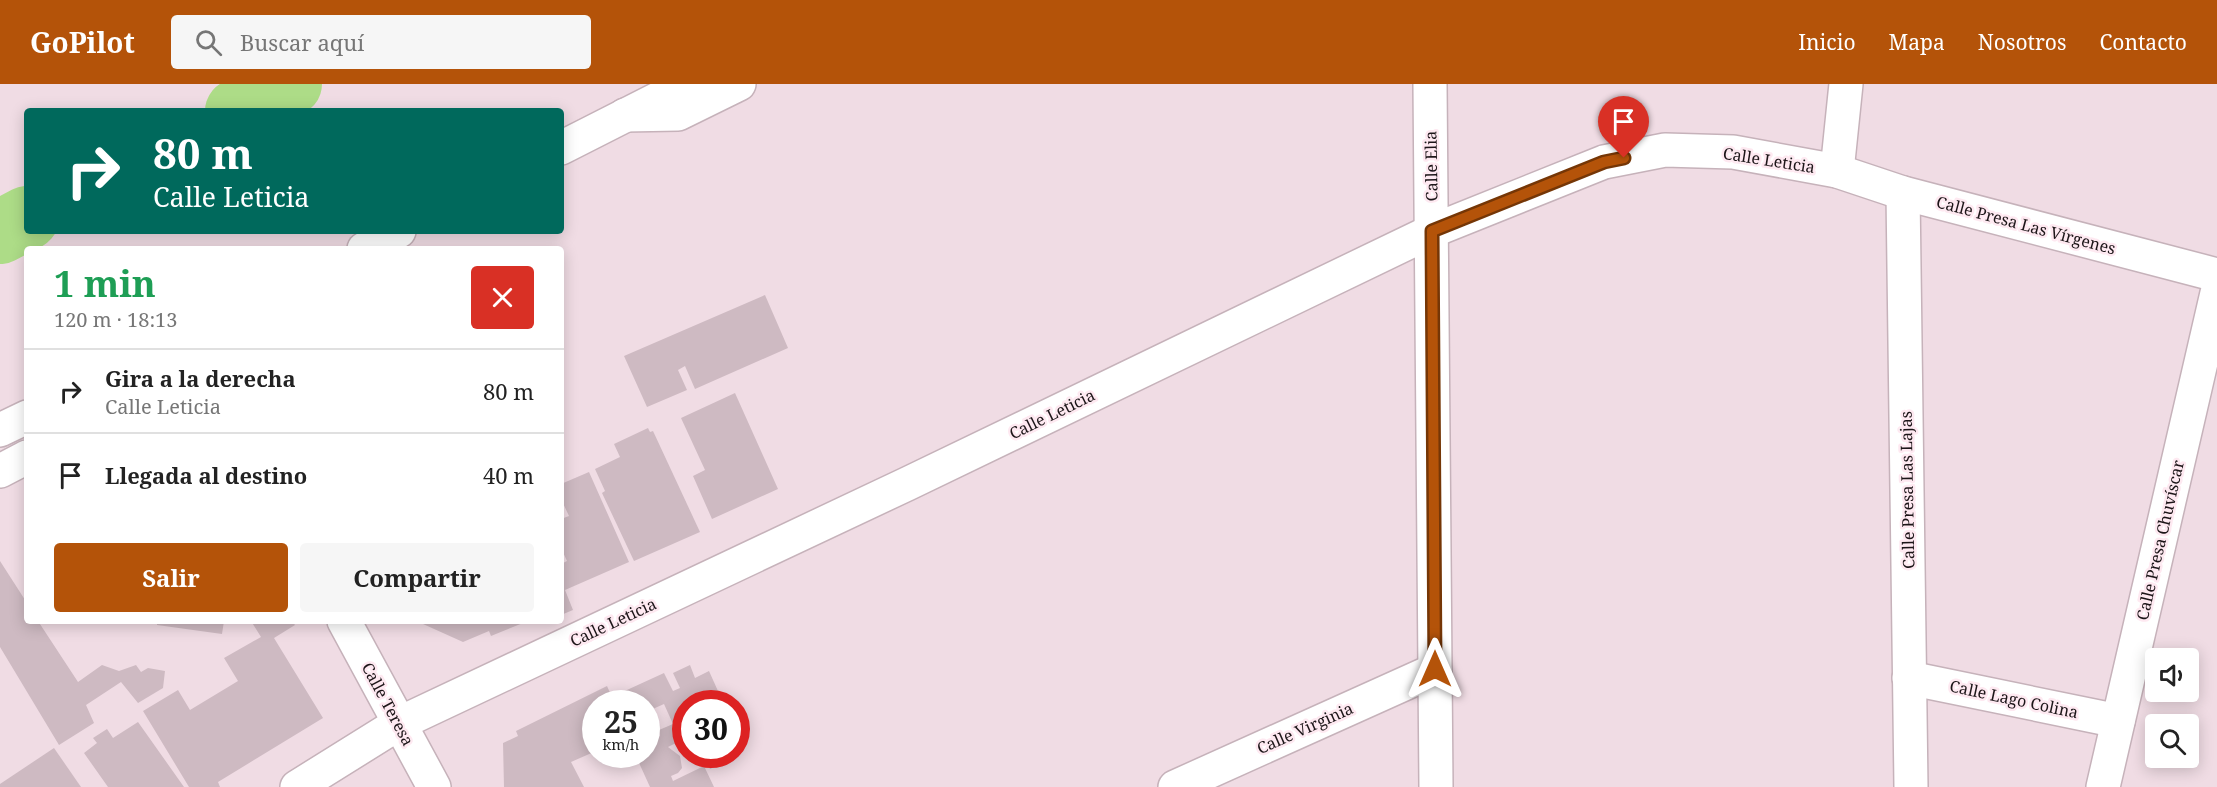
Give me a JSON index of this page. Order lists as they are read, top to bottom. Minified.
{"streets":{"street":["Calle Leticia","Calle Elia","Calle Presa Las Vírgenes","Calle Presa Las Lajas","Calle Presa Chuvíscar","Calle Lago Colina","Calle Teresa","Calle Virginia"]},"crossings":[["Calle Leticia","Calle Elia"],["Calle Leticia","Calle Presa Las Vírgenes"],["Calle Leticia","Calle Teresa"],["Calle Elia","Calle Virginia"],["Calle Presa Las Vírgenes","Calle Presa Las Lajas"],["Calle Presa Las Lajas","Calle Lago Colina"],["Calle Presa Chuvíscar","Calle Lago Colina"]],"page":{"header":"GoPilot","search":"Buscar aquí","nav":["Inicio","Mapa","Nosotros","Contacto"],"turn":["80 m","Calle Leticia"],"heading":["1 min","120 m · 18:13"],"list":[{"name":"Gira a la derecha","note":"Calle Leticia","value":"80 m"},{"name":"Llegada al destino","value":"40 m"}],"buttons":["Salir","Compartir"],"speed":"25 km/h","limit":"30"}}
